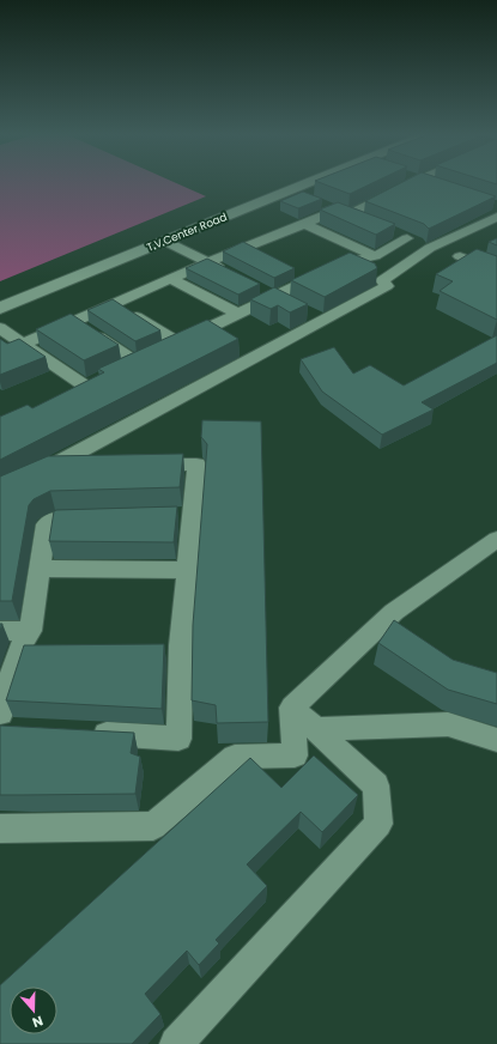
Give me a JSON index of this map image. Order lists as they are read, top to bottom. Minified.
{"streets":{"street":["T.V.Center Road"]},"north":"bottom"}
